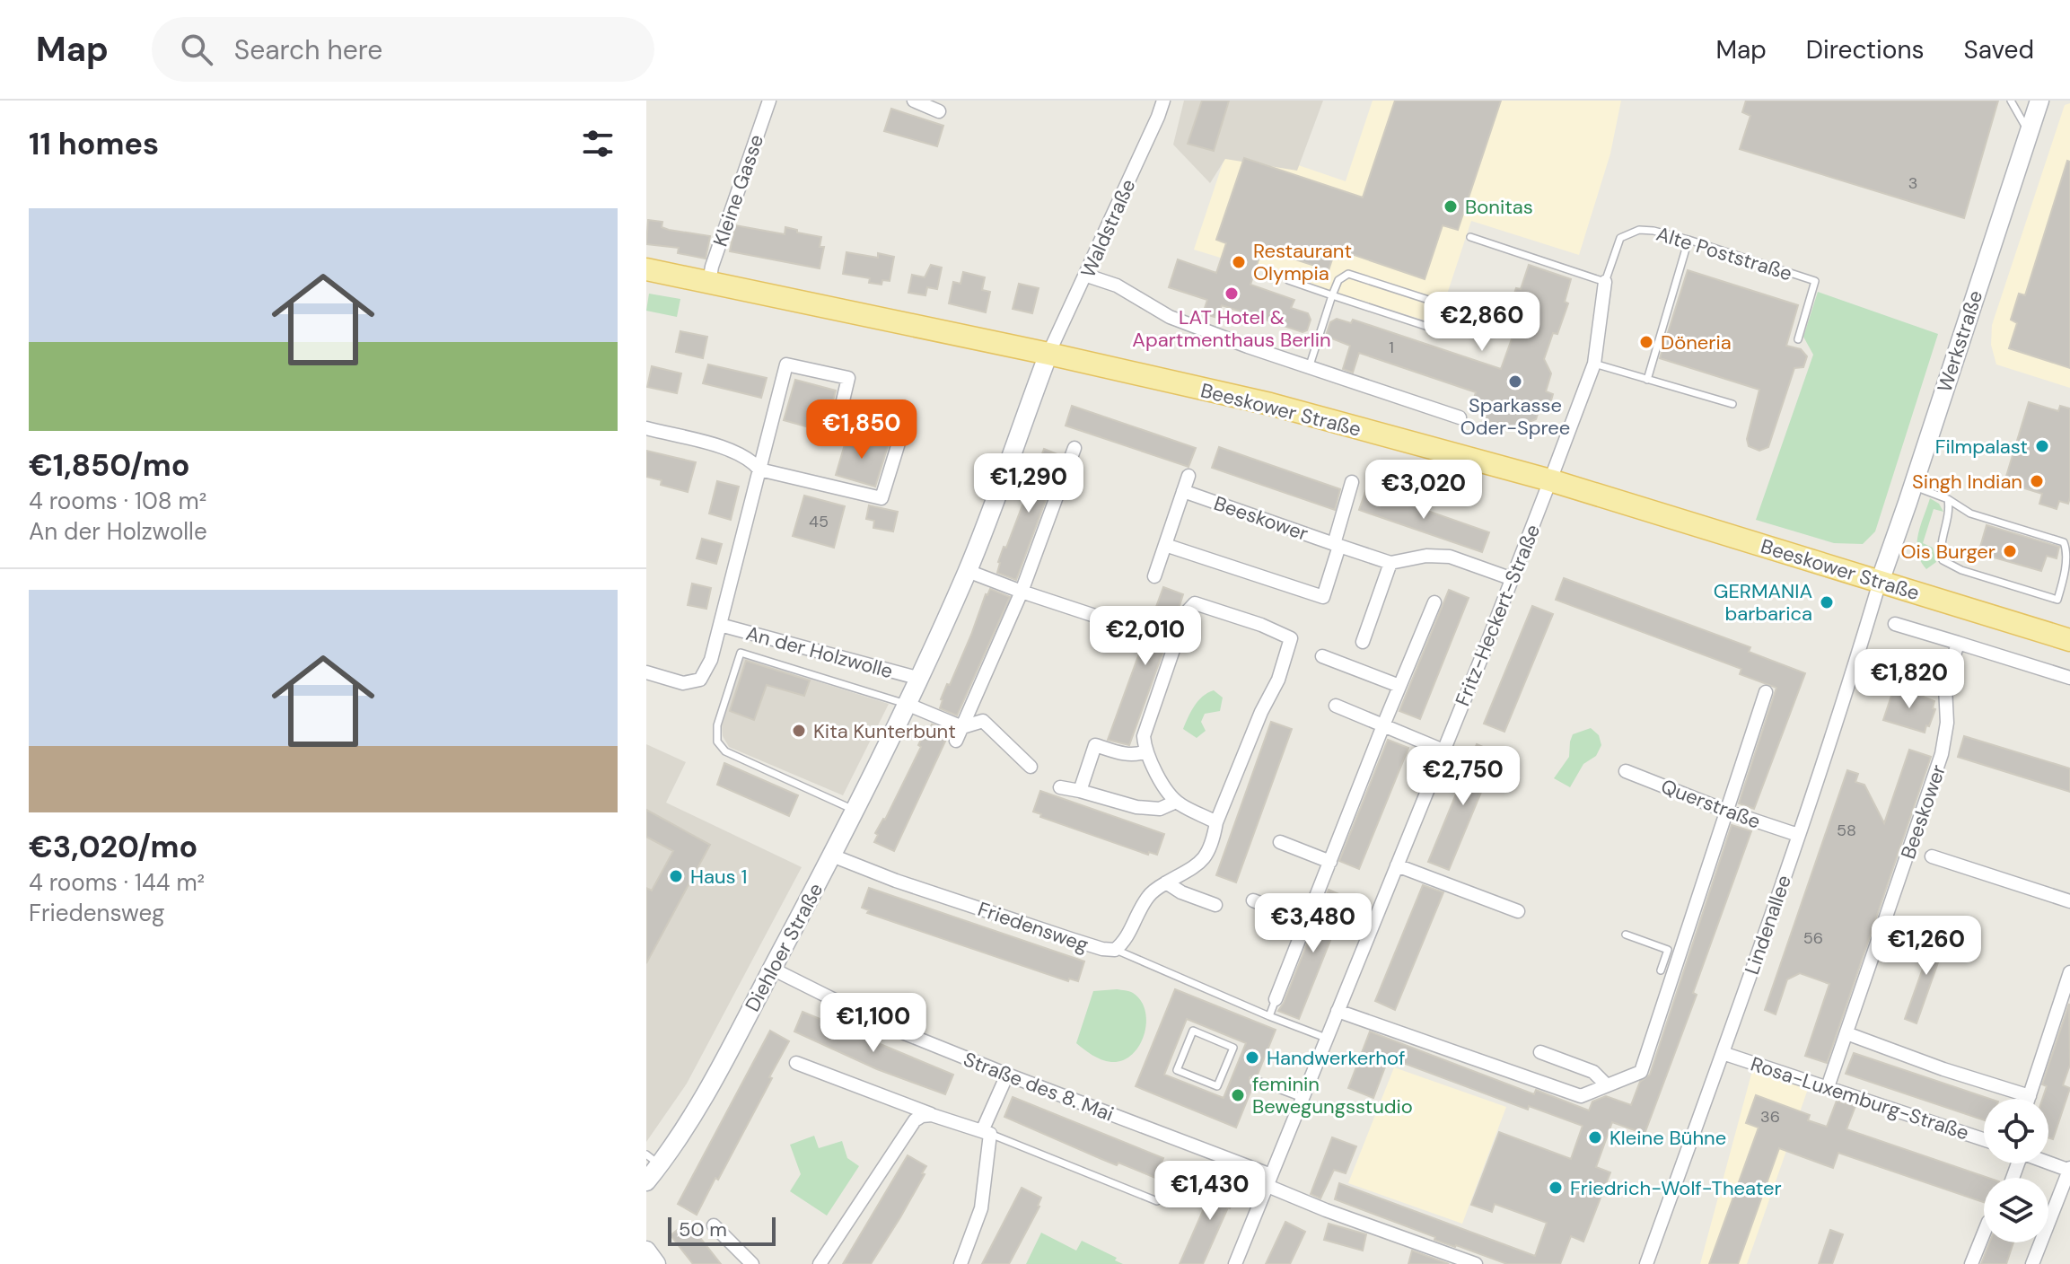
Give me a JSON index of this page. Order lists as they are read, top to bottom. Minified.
{"streets":{"main road":["Beeskower Straße"],"street":["Kleine Gasse","Waldstraße","Alte Poststraße","Werkstraße","Beeskower","Fritz-Heckert-Straße","An der Holzwolle","Querstraße","Lindenallee","Friedensweg","Diehloer Straße","Straße des 8. Mai","Rosa-Luxemburg-Straße"]},"crossings":[["Kleine Gasse","Beeskower Straße"],["Waldstraße","Beeskower Straße"],["Waldstraße","Diehloer Straße"],["Alte Poststraße","Beeskower Straße"],["Alte Poststraße","Fritz-Heckert-Straße"],["Werkstraße","Beeskower Straße"],["Werkstraße","Lindenallee"],["Beeskower Straße","Fritz-Heckert-Straße"],["Beeskower Straße","Lindenallee"],["Beeskower Straße","Diehloer Straße"],["Beeskower","Rosa-Luxemburg-Straße"],["Fritz-Heckert-Straße","Straße des 8. Mai"],["An der Holzwolle","Diehloer Straße"],["Querstraße","Lindenallee"],["Lindenallee","Rosa-Luxemburg-Straße"],["Friedensweg","Diehloer Straße"],["Diehloer Straße","Straße des 8. Mai"]],"places":["Bonitas","Restaurant Olympia","LAT Hotel & Apartmenthaus Berlin","Döneria","Sparkasse Oder-Spree","Filmpalast","Singh Indian","Ois Burger","GERMANIA barbarica","Kita Kunterbunt","Haus 1","Handwerkerhof","feminin Bewegungsstudio","Kleine Bühne","Friedrich-Wolf-Theater"],"house_numbers":["3","1","45","58","56","36"],"scale_bar":"50 m","page":{"header":"Map","search":"Search here","nav":["Map","Directions","Saved"],"heading":"11 homes","list":[{"name":"€1,850/mo","note":"4 rooms · 108 m² · An der Holzwolle"},{"name":"€3,020/mo","note":"4 rooms · 144 m² · Friedensweg"}],"price":["€2,860","€1,850","€1,290","€3,020","€2,010","€1,820","€2,750","€3,480","€1,260","€1,100","€1,430"],"scale":"50 m"}}
